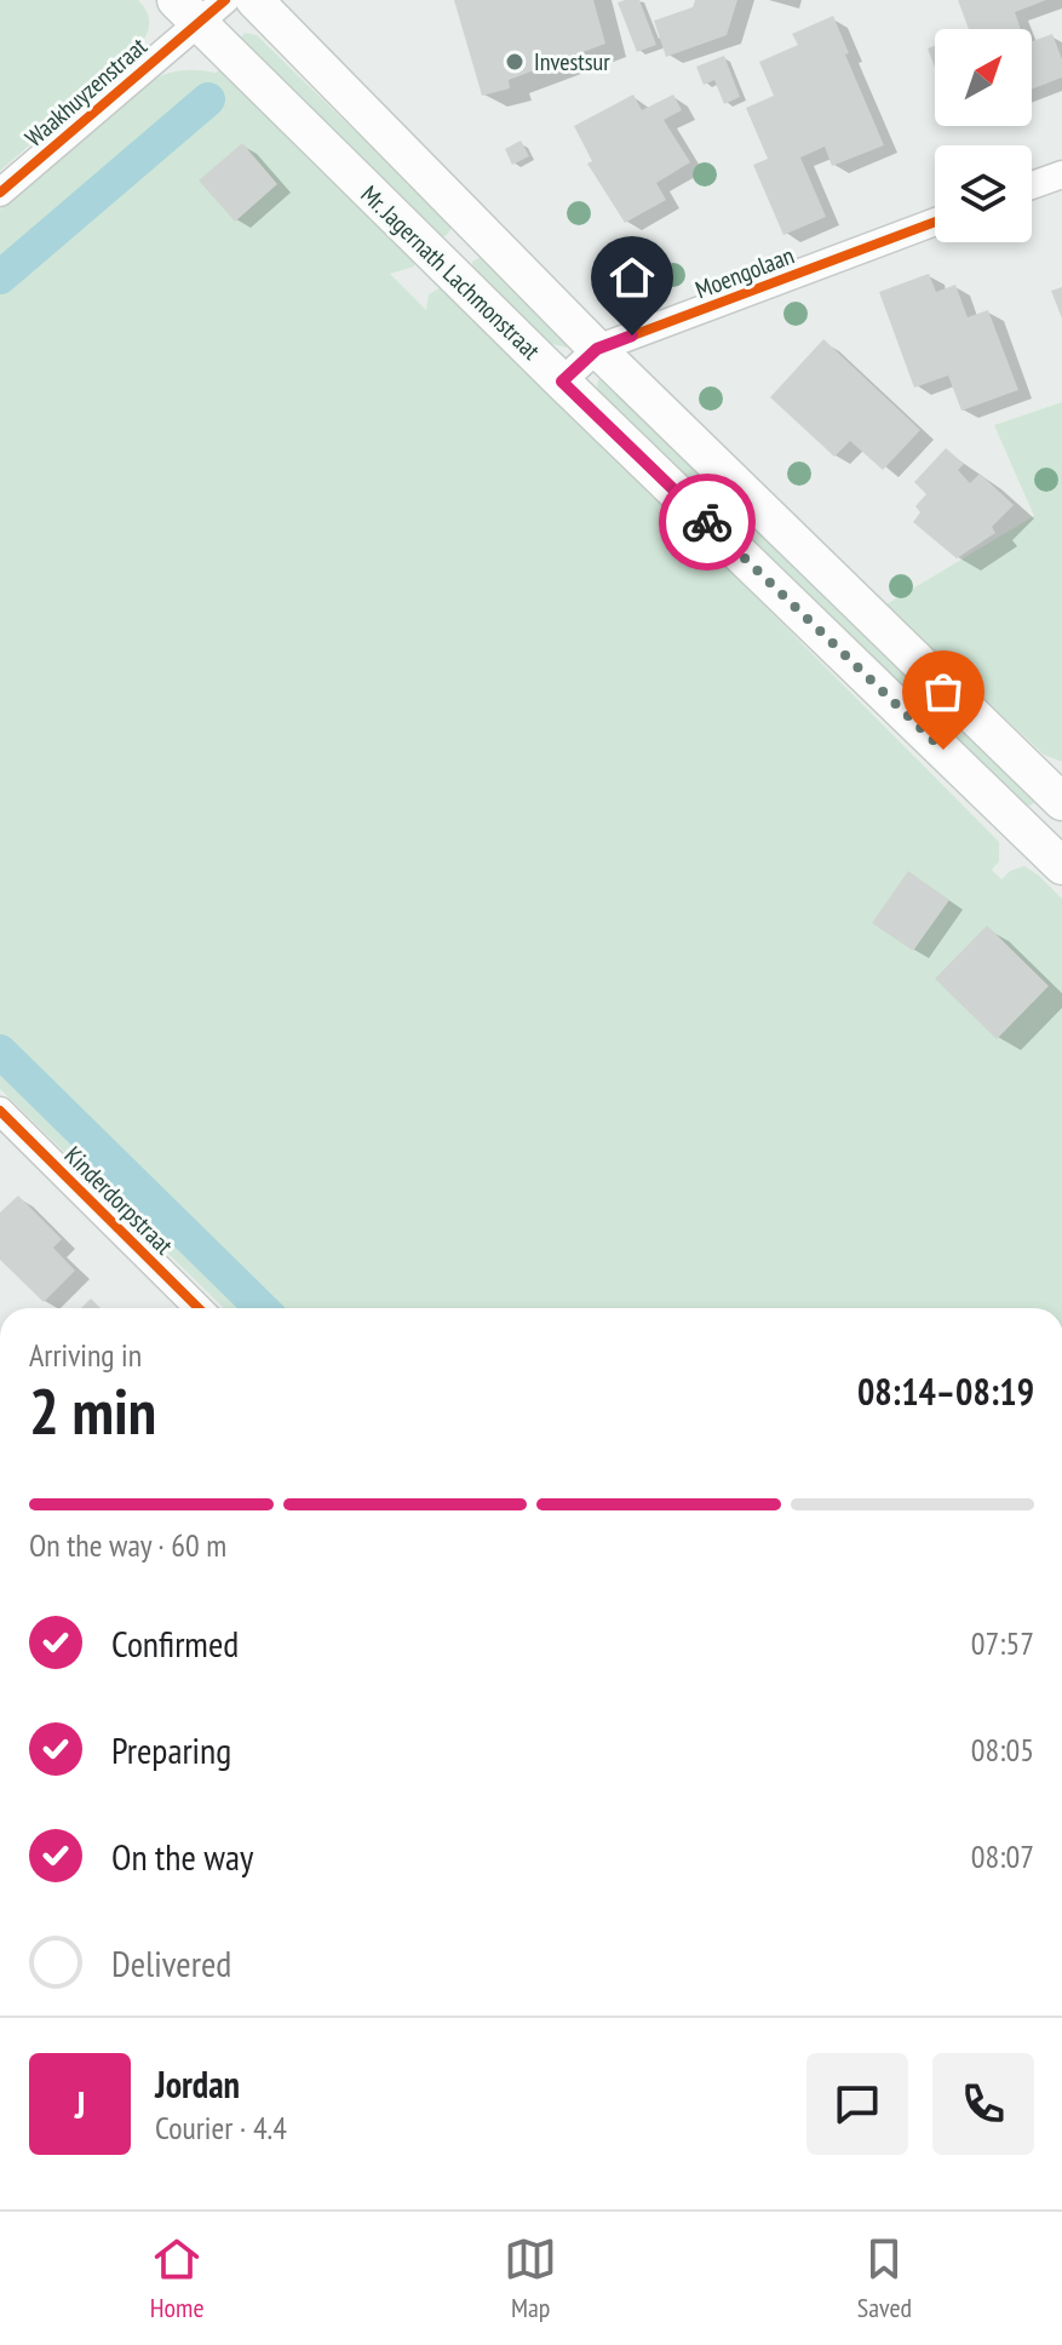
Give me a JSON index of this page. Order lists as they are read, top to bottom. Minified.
{"streets":{"main road":["Mr. Jagernath Lachmonstraat"],"street":["Waakhuyzenstraat","Moengolaan","Kinderdorpstraat"]},"crossings":[["Waakhuyzenstraat","Mr. Jagernath Lachmonstraat"],["Mr. Jagernath Lachmonstraat","Moengolaan"]],"places":["Investsur"],"north":"top right","page":{"heading":["2 min","Arriving in","08:14–08:19"],"panel":["Jordan","Courier · 4.4"],"bar":"On the way · 60 m","list":[["Confirmed","07:57"],["Preparing","08:05"],["On the way","08:07"],"Delivered"],"round":"J","tabs":["Home","Map","Saved"]}}
